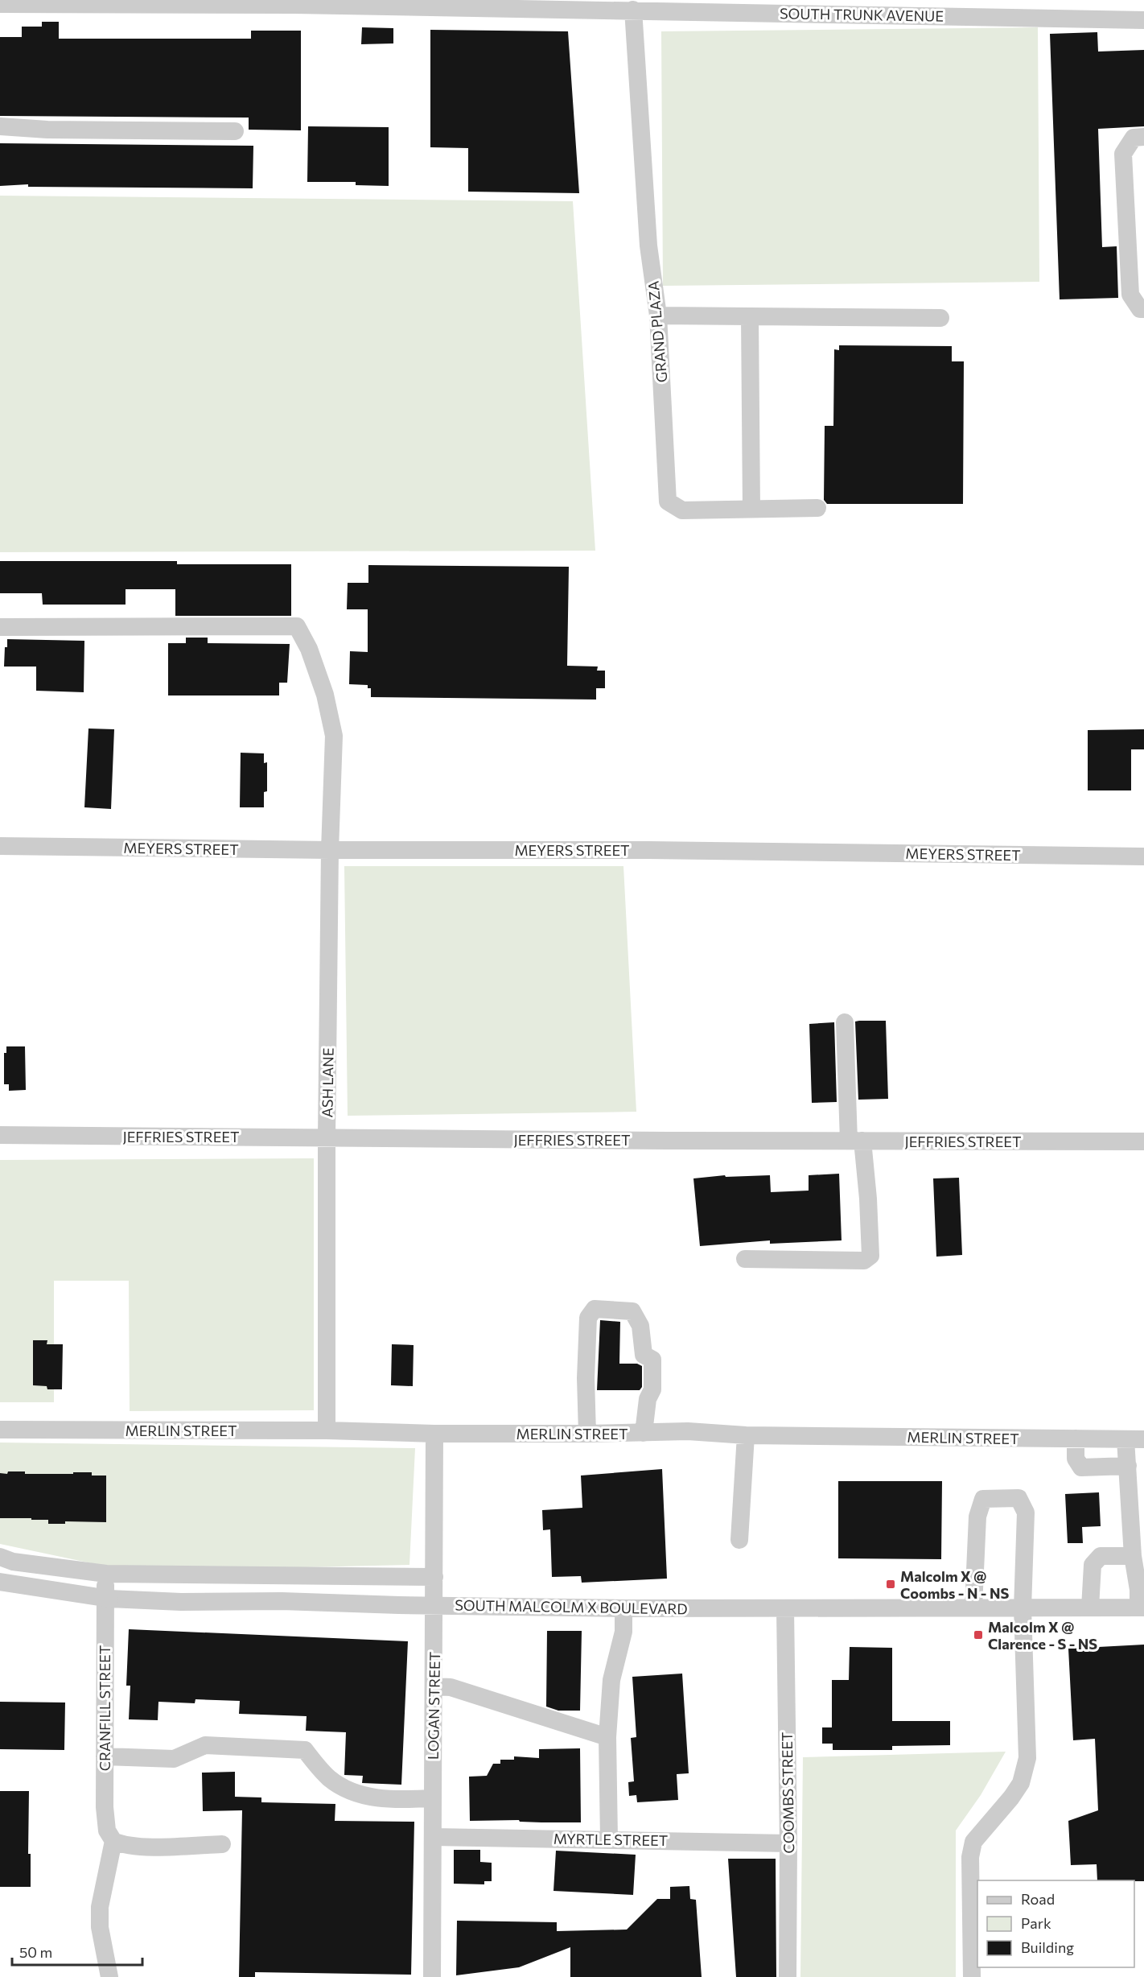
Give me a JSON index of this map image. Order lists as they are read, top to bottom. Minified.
{"streets":{"street":["SOUTH TRUNK AVENUE","GRAND PLAZA","MEYERS STREET","ASH LANE","JEFFRIES STREET","MERLIN STREET","SOUTH MALCOLM X BOULEVARD","LOGAN STREET","CRANFILL STREET","COOMBS STREET","MYRTLE STREET"]},"crossings":[["SOUTH TRUNK AVENUE","GRAND PLAZA"],["MEYERS STREET","ASH LANE"],["ASH LANE","JEFFRIES STREET"],["ASH LANE","MERLIN STREET"],["MERLIN STREET","LOGAN STREET"],["SOUTH MALCOLM X BOULEVARD","LOGAN STREET"],["SOUTH MALCOLM X BOULEVARD","COOMBS STREET"],["LOGAN STREET","MYRTLE STREET"],["COOMBS STREET","MYRTLE STREET"]],"places":{"transit":["Malcolm X @ Coombs - N - NS","Malcolm X @ Clarence - S - NS"]},"legend":["Road","Park","Building"],"scale_bar":"50 m"}
